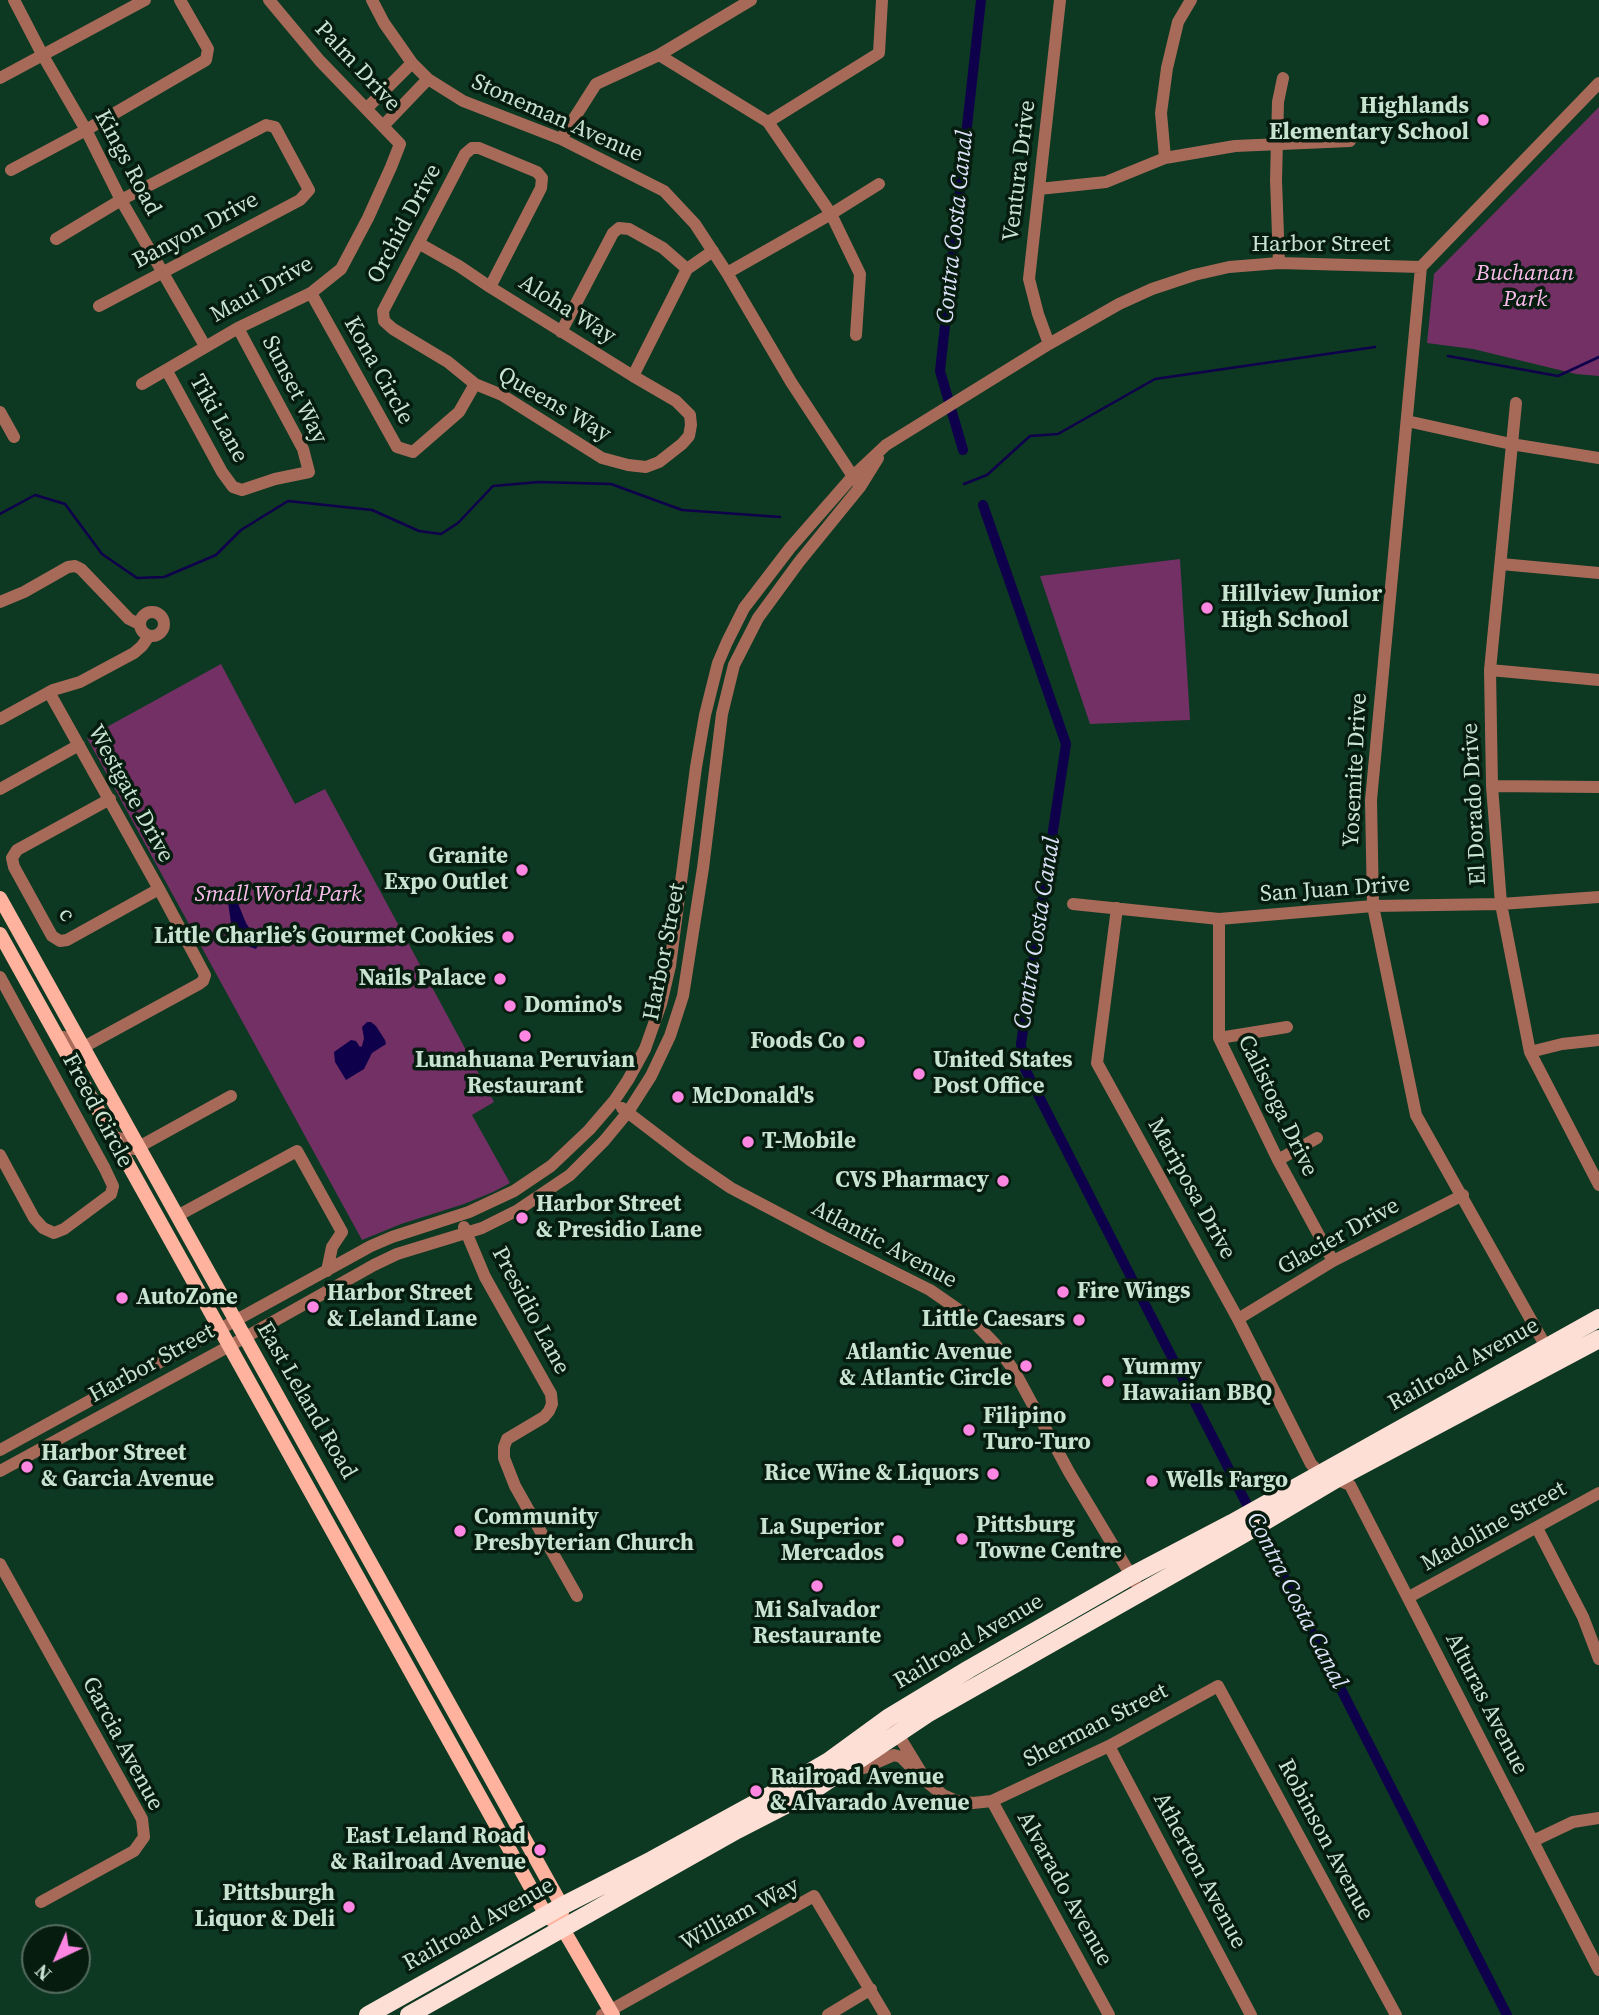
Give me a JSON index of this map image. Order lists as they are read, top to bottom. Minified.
{"streets":{"highway":["Railroad Avenue"],"main road":["East Leland Road"],"street":["Palm Drive","Stoneman Avenue","Kings Road","Ventura Drive","Orchid Drive","Banyon Drive","Harbor Street","Maui Drive","Aloha Way","Kona Circle","Sunset Way","Queens Way","Tiki Lane","Yosemite Drive","Westgate Drive","El Dorado Drive","San Juan Drive","c","Calistoga Drive","Freed Circle","Mariposa Drive","Glacier Drive","Atlantic Avenue","Presidio Lane","Madoline Street","Alturas Avenue","Sherman Street","Garcia Avenue","Robinson Avenue","Atherton Avenue","Alvarado Avenue","William Way"]},"crossings":[["Palm Drive","Maui Drive"],["Stoneman Avenue","Harbor Street"],["Kings Road","Banyon Drive"],["Kings Road","Maui Drive"],["Ventura Drive","Harbor Street"],["Orchid Drive","Aloha Way"],["Orchid Drive","Queens Way"],["Harbor Street","Yosemite Drive"],["Harbor Street","Atlantic Avenue"],["Harbor Street","Presidio Lane"],["Harbor Street","East Leland Road"],["Maui Drive","Kona Circle"],["Maui Drive","Sunset Way"],["Maui Drive","Tiki Lane"],["Aloha Way","Queens Way"],["Kona Circle","Queens Way"],["Sunset Way","Tiki Lane"],["Yosemite Drive","San Juan Drive"],["Yosemite Drive","Glacier Drive"],["Yosemite Drive","Railroad Avenue"],["Westgate Drive","c"],["Westgate Drive","East Leland Road"],["El Dorado Drive","San Juan Drive"],["San Juan Drive","Calistoga Drive"],["San Juan Drive","Mariposa Drive"],["Calistoga Drive","Glacier Drive"],["Mariposa Drive","Glacier Drive"],["Mariposa Drive","Railroad Avenue"],["Mariposa Drive","Alturas Avenue"],["Atlantic Avenue","Railroad Avenue"],["Railroad Avenue","East Leland Road"],["Railroad Avenue","Alturas Avenue"],["Railroad Avenue","Alvarado Avenue"],["Madoline Street","Alturas Avenue"],["Sherman Street","Robinson Avenue"],["Sherman Street","Atherton Avenue"],["Sherman Street","Alvarado Avenue"]],"water":["Contra Costa Canal"],"parks":["Buchanan Park","Small World Park"],"places":["Highlands Elementary School","Hillview Junior High School","Granite Expo Outlet","Little Charlie’s Gourmet Cookies","Nails Palace","Domino's","Lunahuana Peruvian Restaurant","Foods Co","United States Post Office","McDonald's","T-Mobile","CVS Pharmacy","Harbor Street & Presidio Lane","Fire Wings","AutoZone","Harbor Street & Leland Lane","Little Caesars","Atlantic Avenue & Atlantic Circle","Yummy Hawaiian BBQ","Filipino Turo-Turo","Harbor Street & Garcia Avenue","Rice Wine & Liquors","Wells Fargo","Community Presbyterian Church","Pittsburg Towne Centre","La Superior Mercados","Mi Salvador Restaurante","Railroad Avenue & Alvarado Avenue","East Leland Road & Railroad Avenue","Pittsburgh Liquor & Deli"],"north":"bottom left"}
